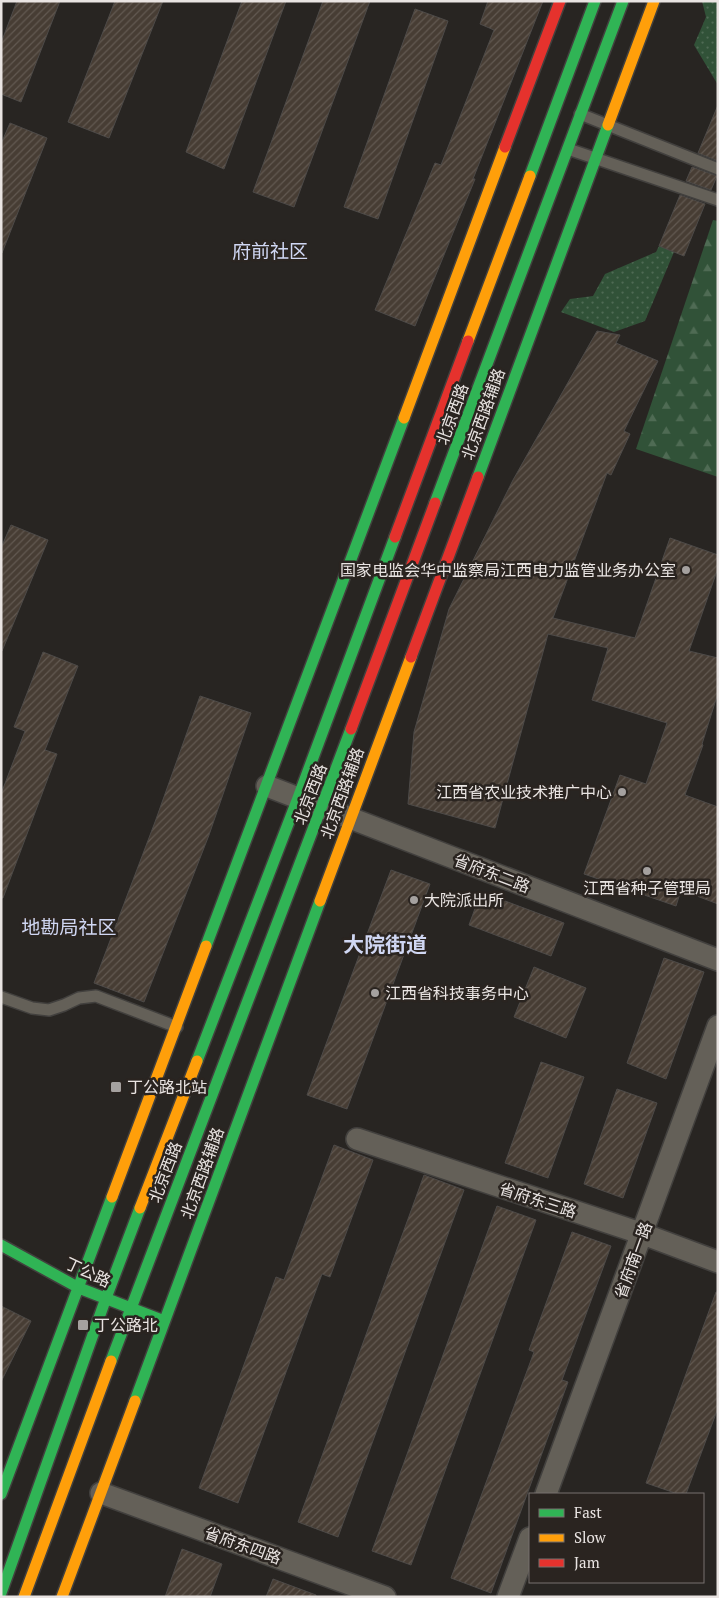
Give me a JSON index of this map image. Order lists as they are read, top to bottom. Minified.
{"streets":{"main road":["北京西路","北京西路辅路","丁公路"],"street":["省府东二路","省府东三路","省府南一路","省府东四路"]},"crossings":[["北京西路","省府东二路"],["北京西路","丁公路"],["北京西路辅路","省府东二路"],["北京西路辅路","丁公路"],["北京西路辅路","省府东四路"],["省府东三路","省府南一路"]],"districts":["府前社区","地勘局社区","大院街道"],"places":{"other":["国家电监会华中监察局江西电力监管业务办公室","江西省农业技术推广中心","江西省种子管理局","大院派出所","江西省科技事务中心"],"transit":["丁公路北站","丁公路北"]},"legend":["Fast","Slow","Jam"]}
